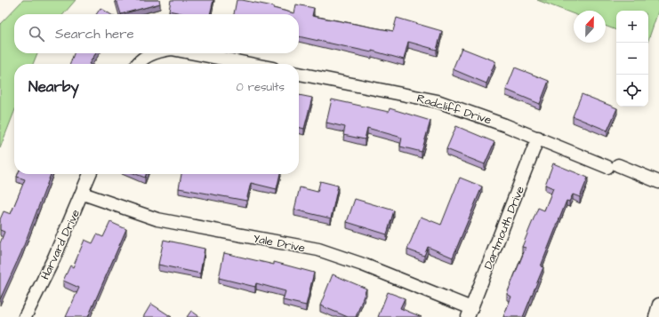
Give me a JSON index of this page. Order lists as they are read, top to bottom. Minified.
{"streets":{"street":["Radcliff Drive","Dartmouth Drive","Yale Drive","Harvard Drive"]},"crossings":[["Radcliff Drive","Dartmouth Drive"],["Dartmouth Drive","Yale Drive"],["Yale Drive","Harvard Drive"]],"north":"top","page":{"map_buttons":["+","−"],"search":"Search here","heading":["Nearby","0 results"]}}
